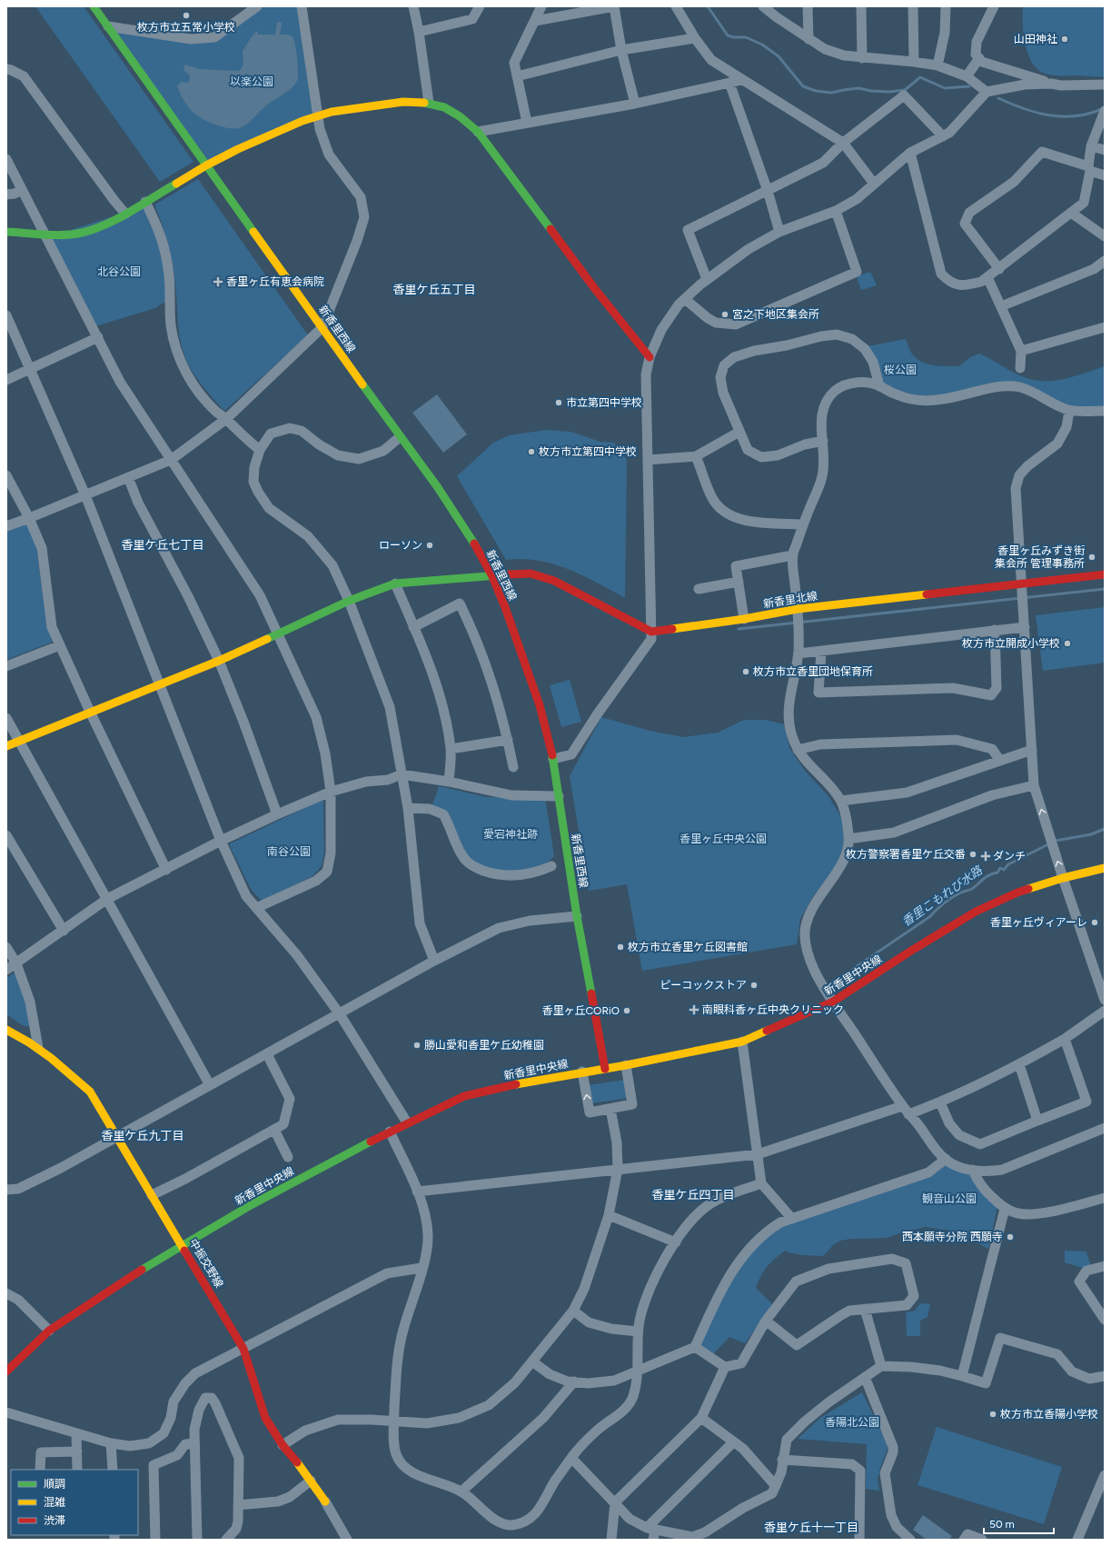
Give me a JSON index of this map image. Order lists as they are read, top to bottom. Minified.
{"streets":{"street":["新香里西線","新香里北線","新香里中央線","中振交野線"]},"crossings":[["新香里西線","新香里中央線"],["新香里中央線","中振交野線"]],"districts":["香里ケ丘五丁目","香里ケ丘七丁目","香里ケ丘九丁目","香里ケ丘四丁目","香里ケ丘十一丁目"],"water":["香里こもれび水路"],"parks":["以楽公園","北谷公園","桜公園","愛宕神社跡","香里ヶ丘中央公園","南谷公園","観音山公園","香陽北公園"],"places":{"other":["枚方市立五常小学校","山田神社","宮之下地区集会所","市立第四中学校","枚方市立第四中学校","ローソン","香里ヶ丘みずき街 集会所 管理事務所","枚方市立開成小学校","枚方市立香里団地保育所","枚方警察署香里ケ丘交番","香里ヶ丘ヴィアーレ","枚方市立香里ケ丘図書館","ピーコックストア","香里ヶ丘CORiO","勝山愛和香里ケ丘幼稚園","西本願寺分院 西願寺","枚方市立香陽小学校"],"health":["香里ヶ丘有恵会病院","ダンチ","南眼科香ヶ丘中央クリニック"]},"legend":["順調","混雑","渋滞"],"scale_bar":"50 m"}
